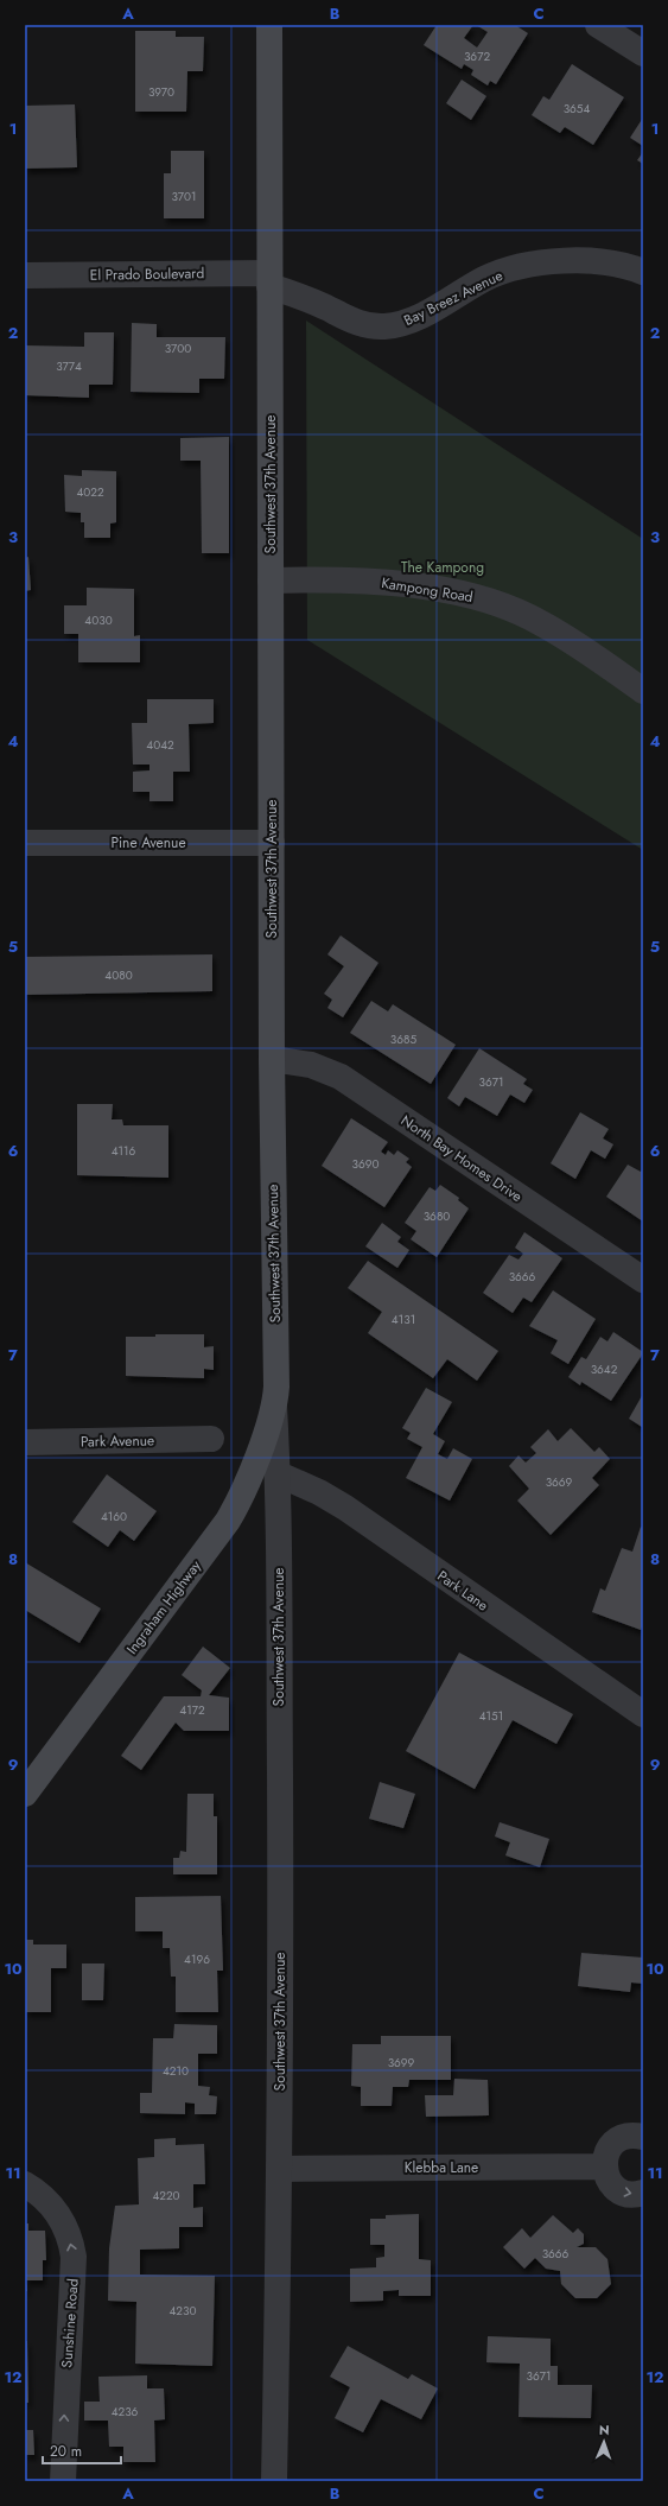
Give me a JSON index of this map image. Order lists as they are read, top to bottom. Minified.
{"streets":{"main road":["Southwest 37th Avenue","Ingraham Highway"],"street":["El Prado Boulevard","Bay Breez Avenue","Kampong Road","Pine Avenue","North Bay Homes Drive","Park Avenue","Park Lane","Klebba Lane","Sunshine Road"]},"crossings":[["El Prado Boulevard","Bay Breez Avenue"],["El Prado Boulevard","Southwest 37th Avenue"],["Bay Breez Avenue","Southwest 37th Avenue"],["Southwest 37th Avenue","Kampong Road"],["Southwest 37th Avenue","Pine Avenue"],["Southwest 37th Avenue","North Bay Homes Drive"],["Southwest 37th Avenue","Park Lane"],["Southwest 37th Avenue","Ingraham Highway"],["Southwest 37th Avenue","Klebba Lane"]],"one_way":["Sunshine Road"],"parks":["The Kampong"],"house_numbers":["3672","3970","3654","3701","3700","3774","4022","4030","4042","4080","3685","3671","4116","3690","3680","3666","4131","3642","3669","4160","4172","4151","4196","3699","4210","4220","3666","4230","3671","4236"],"scale_bar":"20 m","north":"top","grid":{"columns":["A","B","C"],"rows":["1","2","3","4","5","6","7","8","9","10","11","12"]}}
